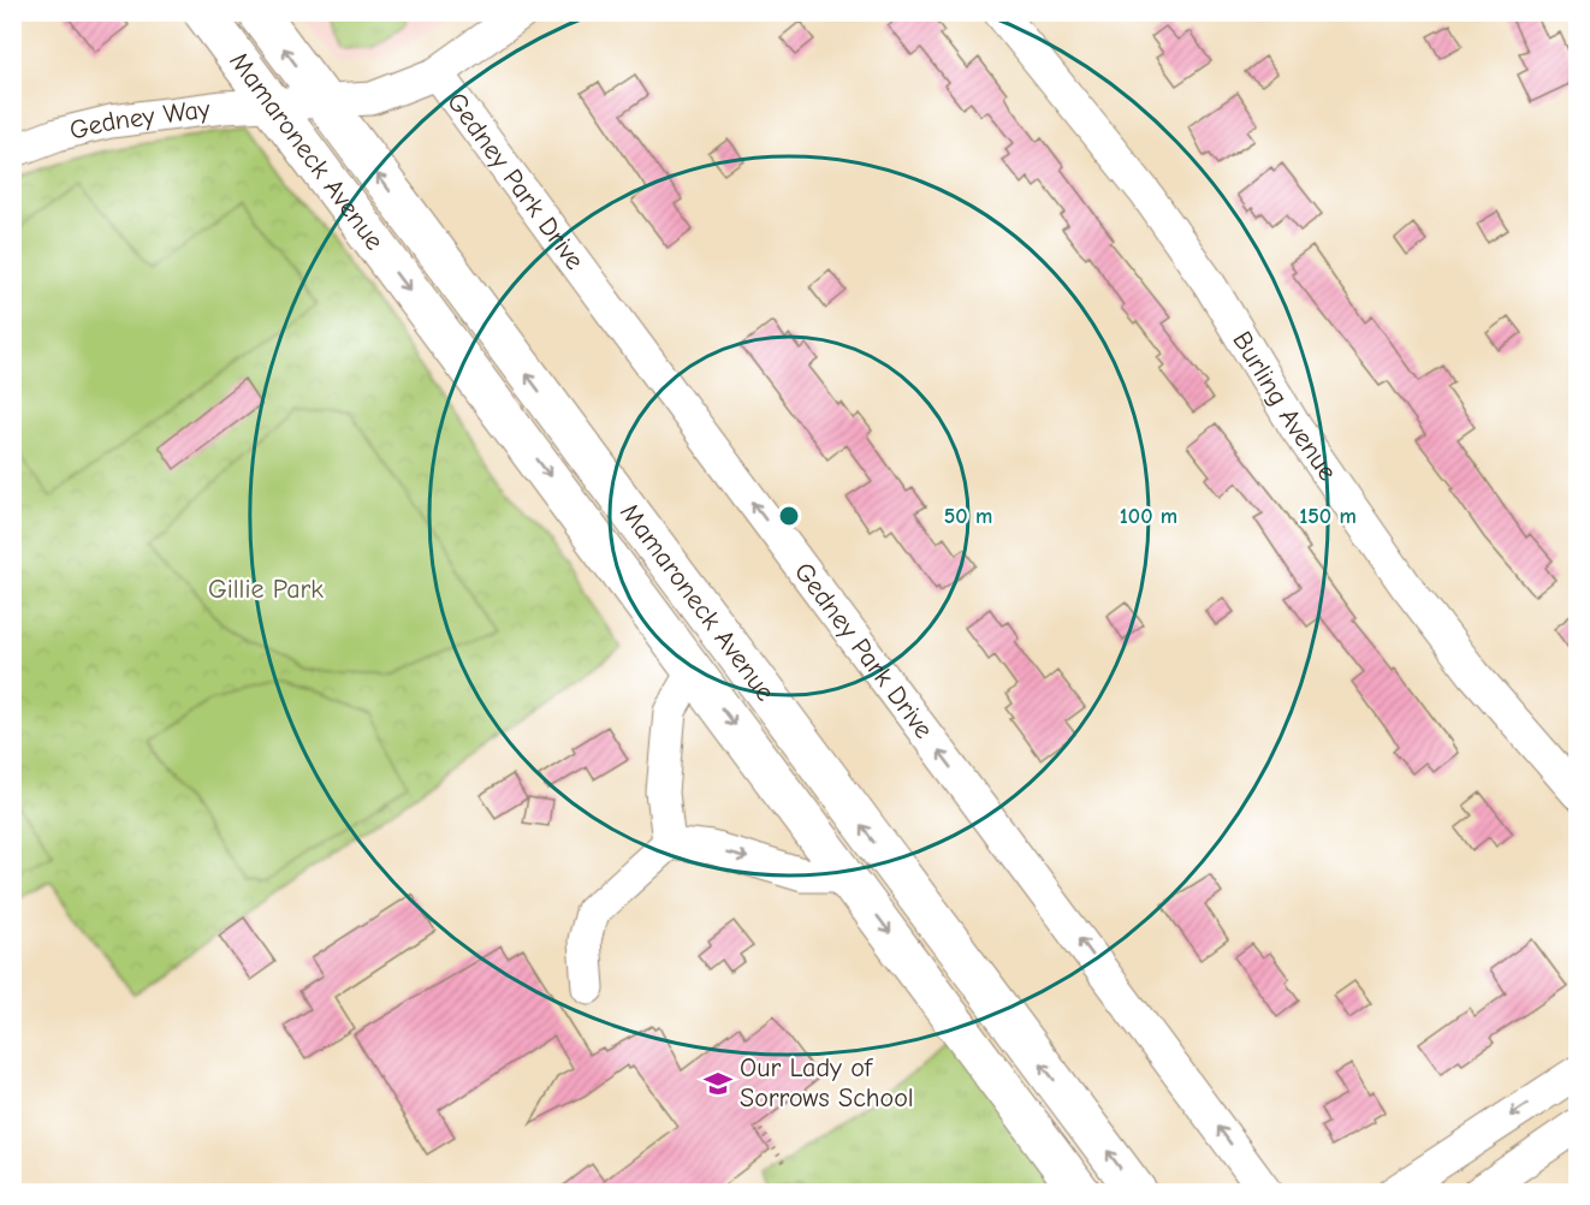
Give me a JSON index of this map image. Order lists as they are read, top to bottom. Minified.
{"streets":{"main road":["Mamaroneck Avenue"],"street":["Gedney Way","Gedney Park Drive","Burling Avenue"]},"crossings":[["Gedney Way","Mamaroneck Avenue"],["Gedney Way","Gedney Park Drive"]],"one_way":["Gedney Park Drive"],"parks":["Gillie Park"],"places":{"school or university":["Our Lady of Sorrows School"]},"rings":["50 m","100 m","150 m"]}
